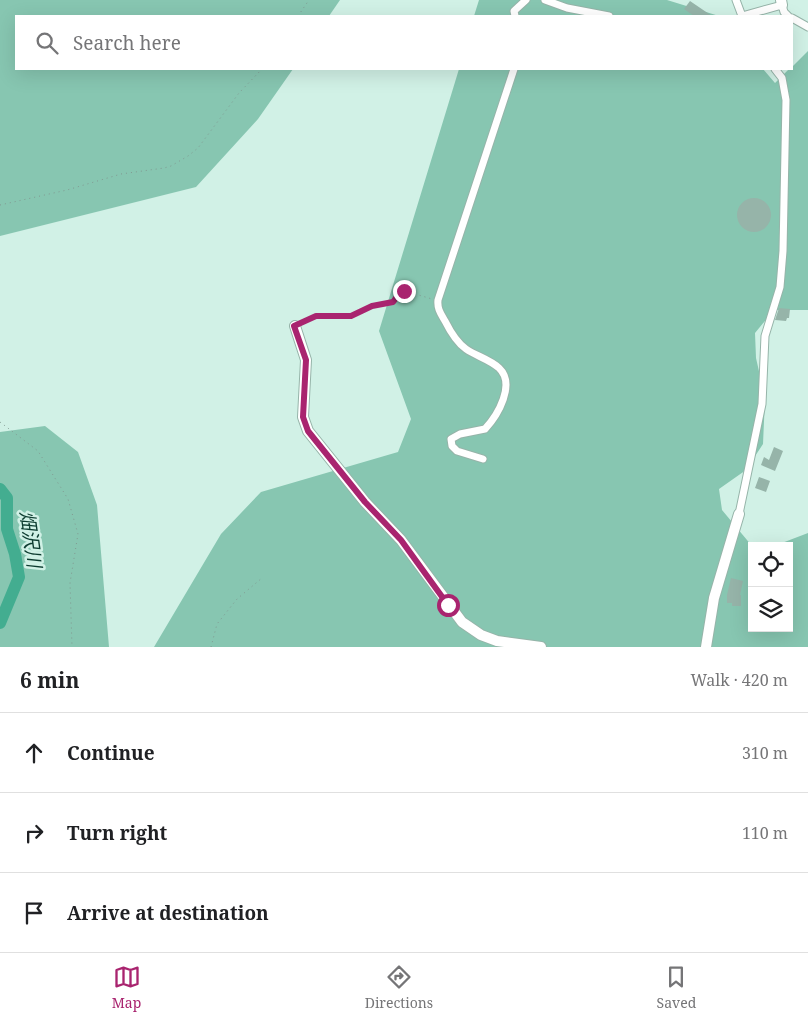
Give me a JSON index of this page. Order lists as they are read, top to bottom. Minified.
{"water":["畑沢川"],"page":{"search":"Search here","heading":["6 min","Walk · 420 m"],"list":[["Continue","310 m"],["Turn right","110 m"],"Arrive at destination"],"nav":["Map","Directions","Saved"]}}
